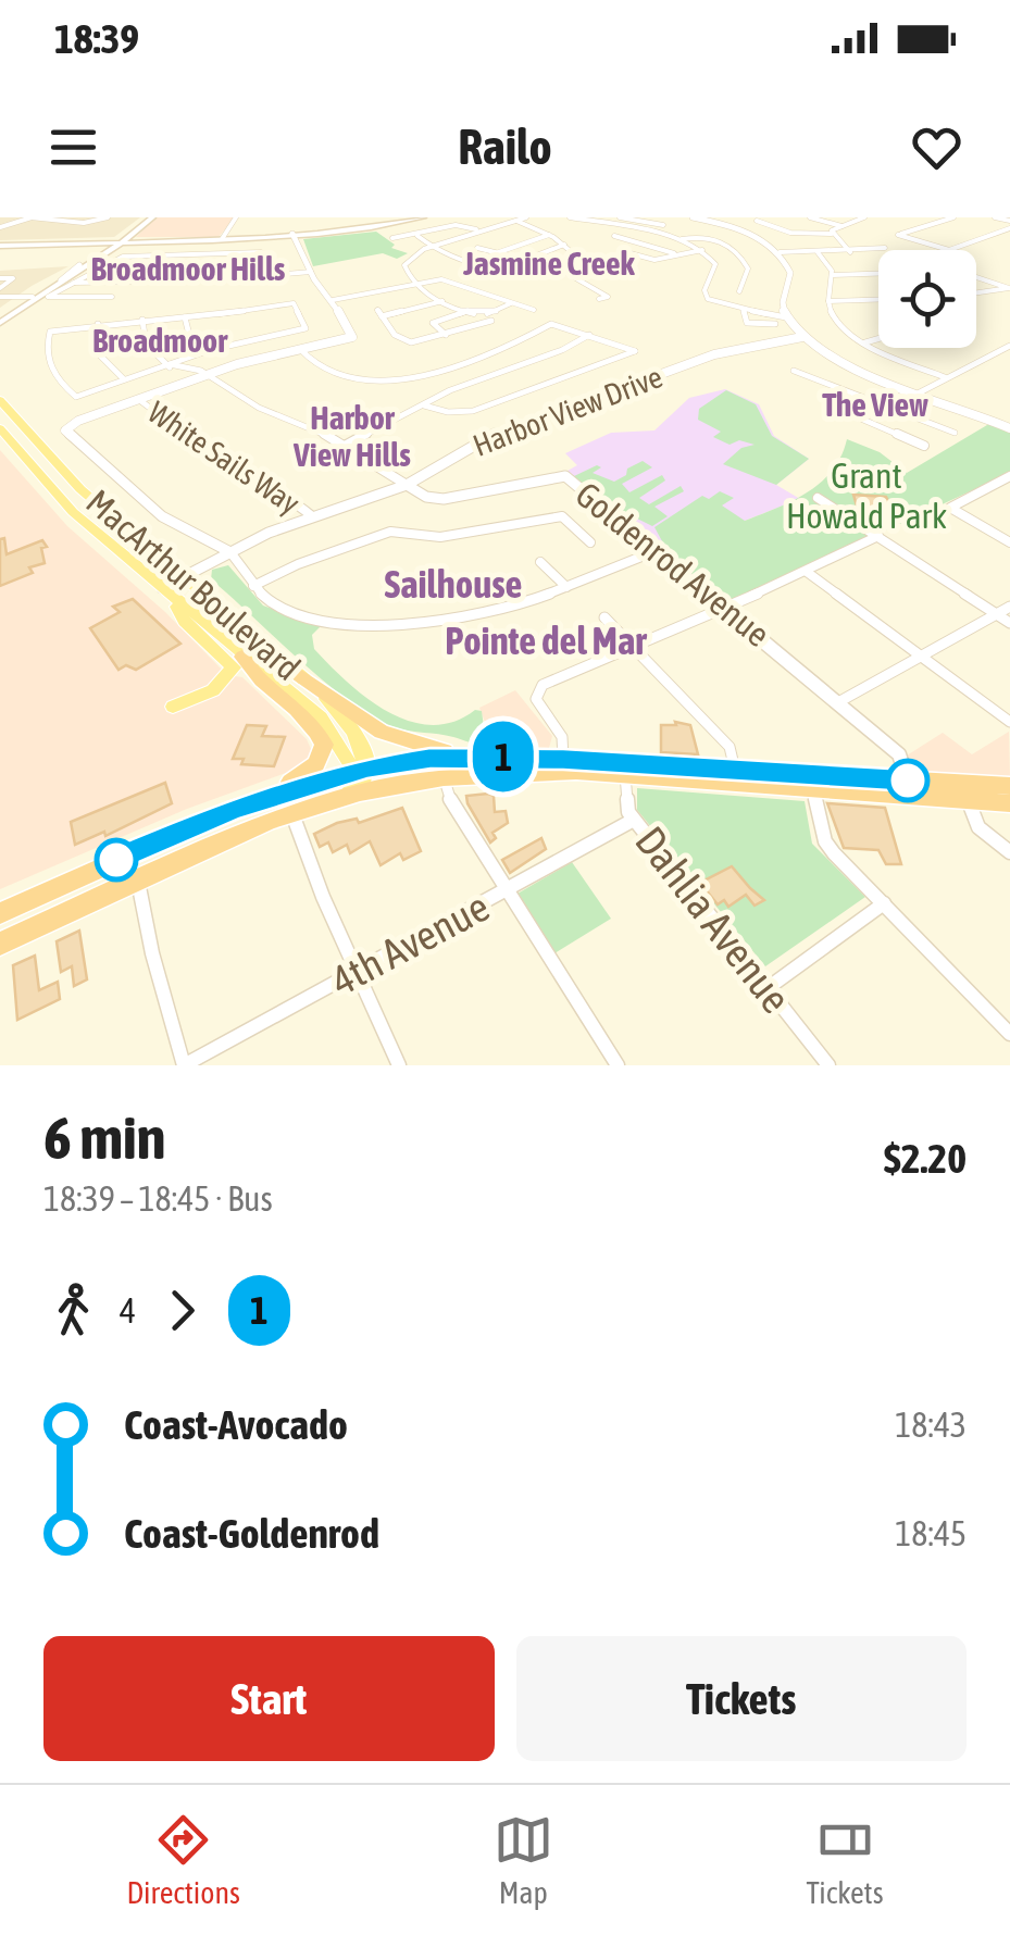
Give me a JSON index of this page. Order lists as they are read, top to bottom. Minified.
{"streets":{"main road":["MacArthur Boulevard"],"street":["Harbor View Drive","White Sails Way","Goldenrod Avenue","Dahlia Avenue","4th Avenue"]},"crossings":[["Harbor View Drive","White Sails Way"],["Harbor View Drive","Goldenrod Avenue"],["Harbor View Drive","MacArthur Boulevard"],["Dahlia Avenue","4th Avenue"]],"districts":["Jasmine Creek","Broadmoor Hills","Broadmoor","The View","Harbor View Hills","Sailhouse","Pointe del Mar"],"parks":["Grant Howald Park"],"lines":["bus line 1"],"page":{"status":"18:39","header":"Railo","on_map":"1","heading":["6 min","18:39 – 18:45 · Bus","$2.20"],"legs":["4","1"],"list":[{"name":"Coast-Avocado","value":"18:43"},{"name":"Coast-Goldenrod","value":"18:45"}],"buttons":["Start","Tickets"],"tabs":["Directions","Map","Tickets"]}}
